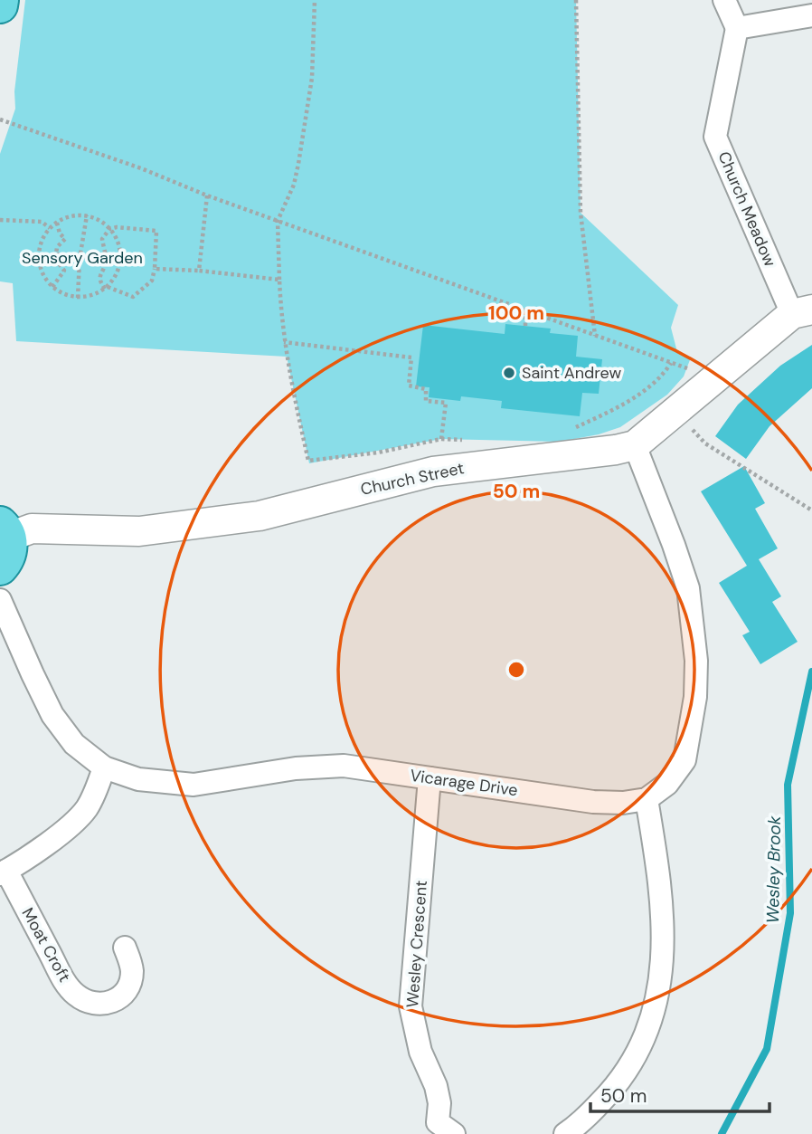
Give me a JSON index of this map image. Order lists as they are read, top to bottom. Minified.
{"streets":{"street":["Church Meadow","Church Street","Vicarage Drive","Wesley Crescent","Moat Croft"]},"crossings":[["Church Meadow","Church Street"],["Vicarage Drive","Wesley Crescent"]],"water":["Wesley Brook"],"parks":["Sensory Garden"],"places":["Saint Andrew"],"scale_bar":"50 m","rings":["100 m","50 m"]}
